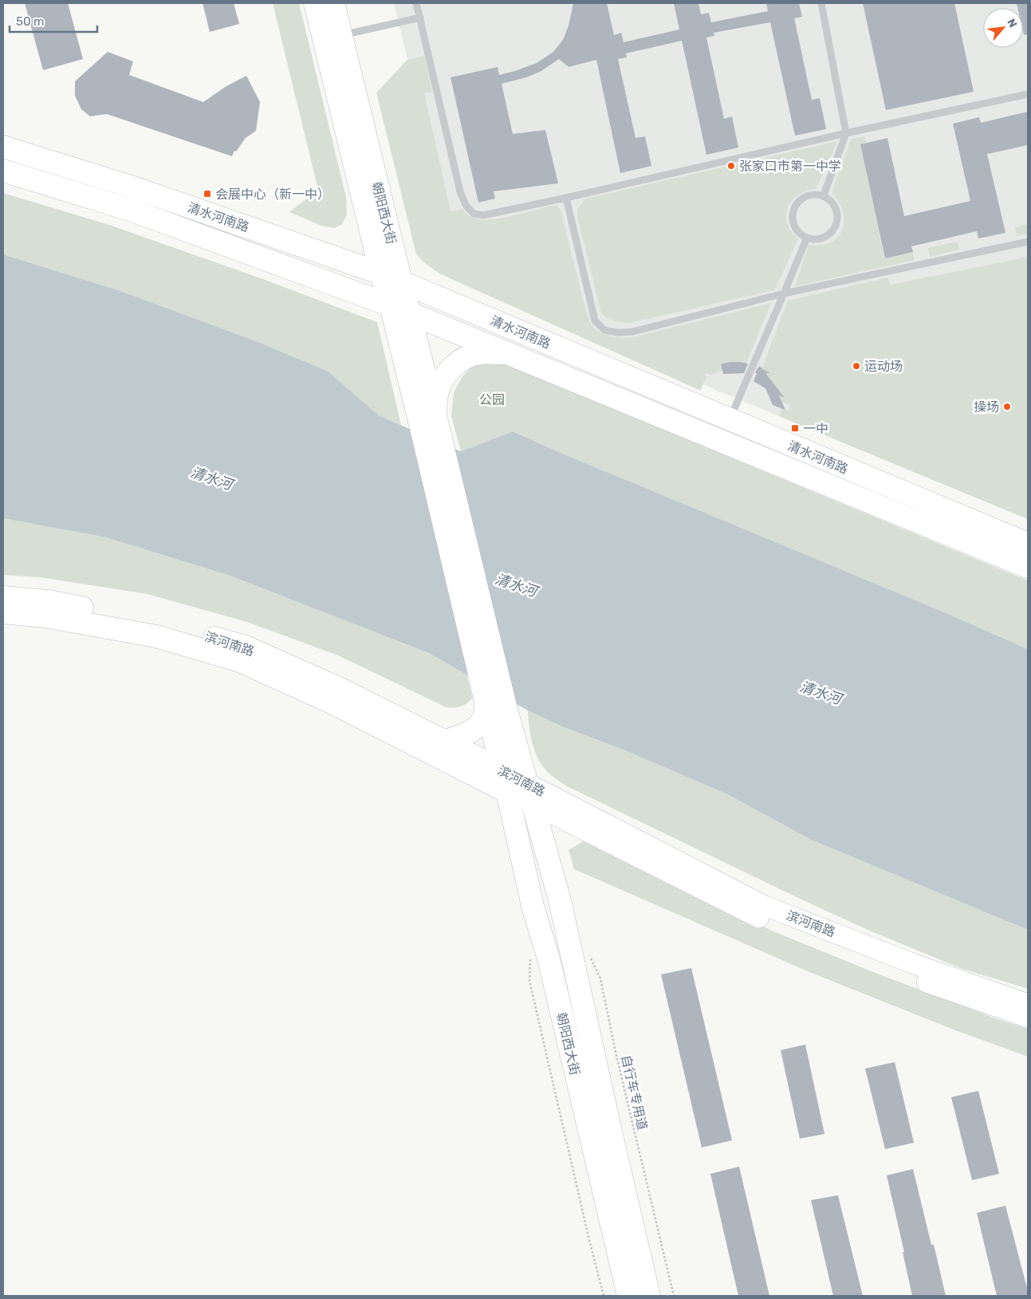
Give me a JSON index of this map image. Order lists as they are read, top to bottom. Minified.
{"streets":{"main road":["朝阳西大街","清水河南路","滨河南路"],"path":["自行车专用道"]},"crossings":[["朝阳西大街","清水河南路"],["朝阳西大街","滨河南路"]],"water":["清水河"],"parks":["公园"],"places":{"other":["张家口市第一中学","运动场","操场"],"transit":["会展中心（新一中）","一中"]},"scale_bar":"50 m","north":"top right"}
